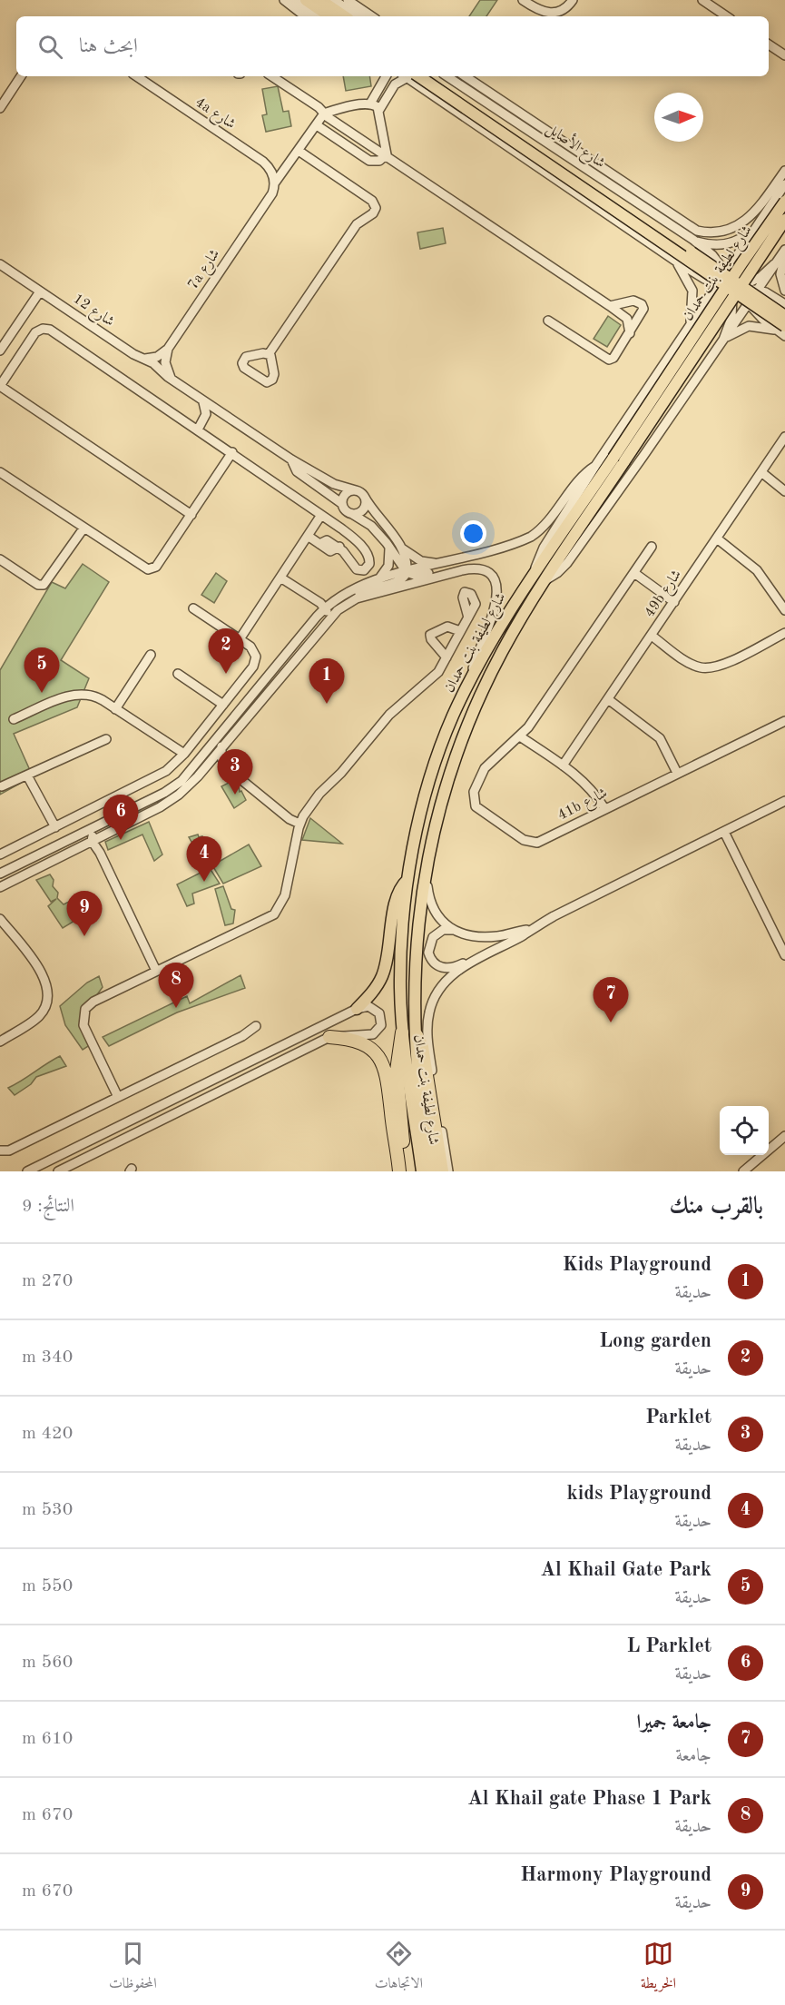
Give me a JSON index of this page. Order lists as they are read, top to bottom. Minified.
{"streets":{"main road":["شارع لطيفة بنت حمدان"],"street":["4a شارع","شارع الأصايل","7a شارع","شارع 12","49b شارع","41b شارع"]},"crossings":[["4a شارع","7a شارع"]],"north":"right","page":{"search":"ابحث هنا","pins":["2","5","1","3","6","4","9","8","7"],"heading":["بالقرب منك","النتائج: 9"],"list":[{"mark":"1","name":"Kids Playground","note":"حديقة","value":"270 m"},{"mark":"2","name":"Long garden","note":"حديقة","value":"340 m"},{"mark":"3","name":"Parklet","note":"حديقة","value":"420 m"},{"mark":"4","name":"kids Playground","note":"حديقة","value":"530 m"},{"mark":"5","name":"Al Khail Gate Park","note":"حديقة","value":"550 m"},{"mark":"6","name":"L Parklet","note":"حديقة","value":"560 m"},{"mark":"7","name":"جامعة جميرا","note":"جامعة","value":"610 m"},{"mark":"8","name":"Al Khail gate Phase 1 Park","note":"حديقة","value":"670 m"},{"mark":"9","name":"Harmony Playground","note":"حديقة","value":"670 m"}],"nav":["الخريطة","الاتجاهات","المحفوظات"]}}
